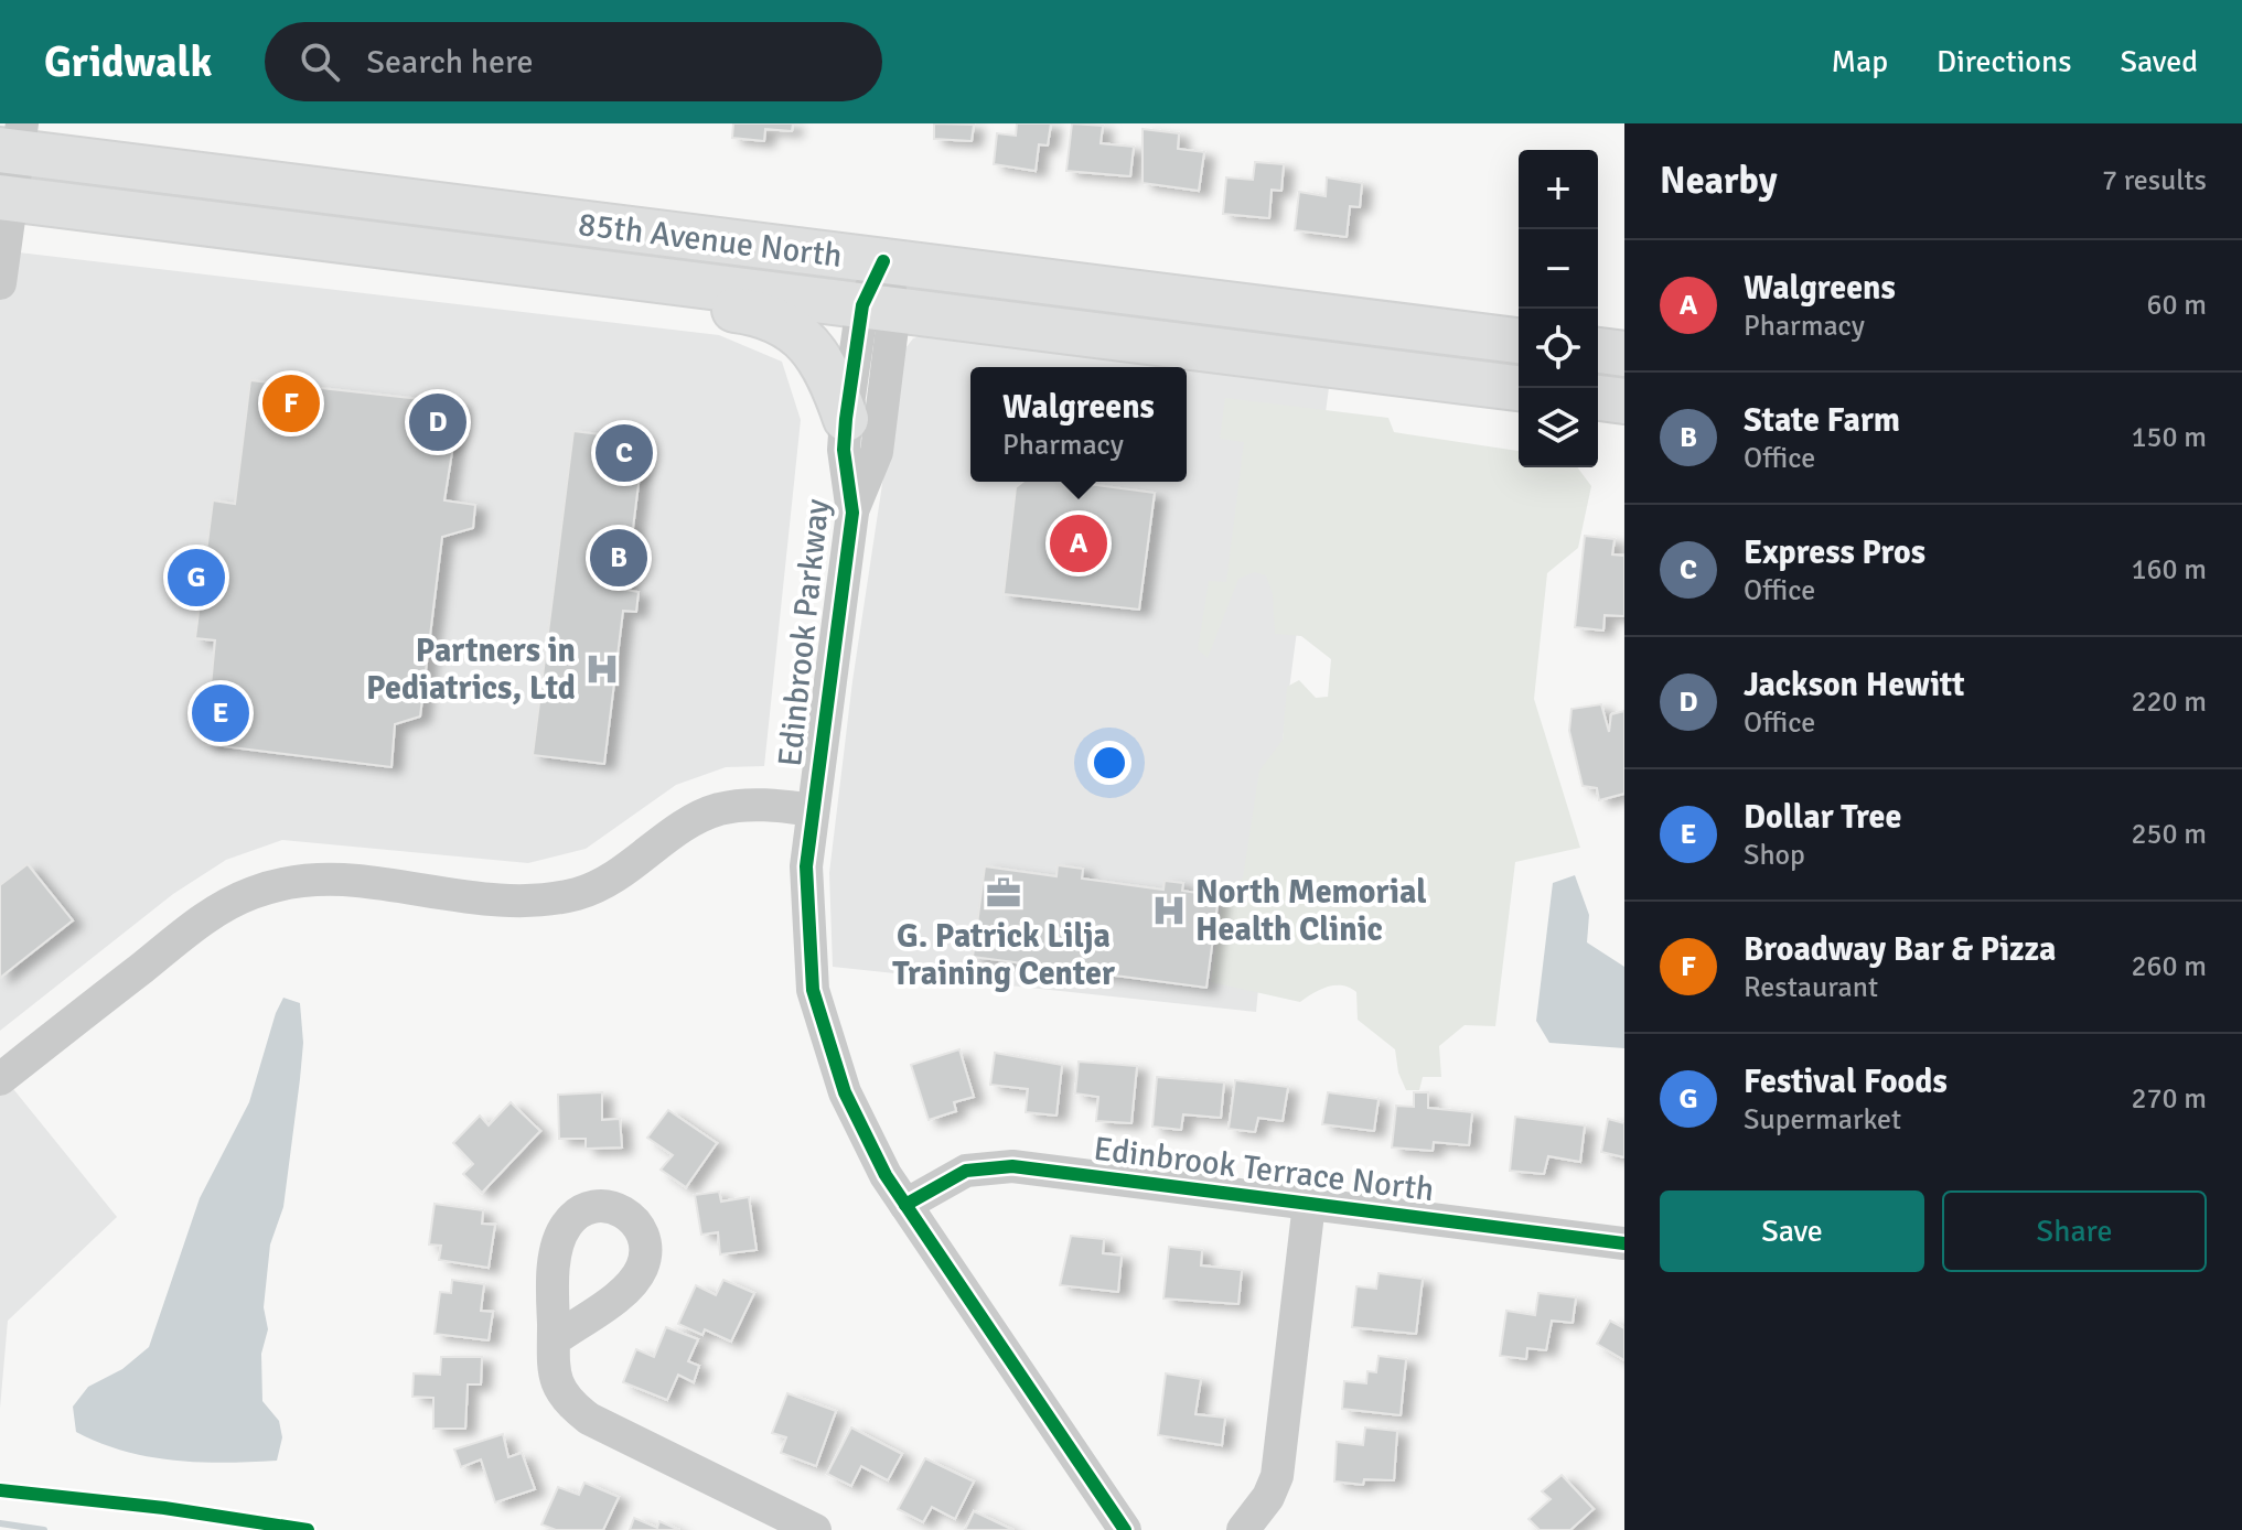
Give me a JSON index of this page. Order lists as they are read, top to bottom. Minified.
{"streets":{"main road":["85th Avenue North"],"street":["Edinbrook Parkway","Edinbrook Terrace North"]},"crossings":[["85th Avenue North","Edinbrook Parkway"],["Edinbrook Parkway","Edinbrook Terrace North"]],"places":{"hospital":["Partners in Pediatrics, Ltd","North Memorial Health Clinic"],"office":["G. Patrick Lilja Training Center"]},"page":{"header":"Gridwalk","search":"Search here","nav":["Map","Directions","Saved"],"heading":["Nearby","7 results"],"map_buttons":["+","−"],"list":[{"mark":"A","name":"Walgreens","note":"Pharmacy","value":"60 m"},{"mark":"B","name":"State Farm","note":"Office","value":"150 m"},{"mark":"C","name":"Express Pros","note":"Office","value":"160 m"},{"mark":"D","name":"Jackson Hewitt","note":"Office","value":"220 m"},{"mark":"E","name":"Dollar Tree","note":"Shop","value":"250 m"},{"mark":"F","name":"Broadway Bar & Pizza","note":"Restaurant","value":"260 m"},{"mark":"G","name":"Festival Foods","note":"Supermarket","value":"270 m"}],"popup":["Walgreens","Pharmacy"],"pins":["F","D","C","A","B","G","E"],"buttons":["Save","Share"]}}
